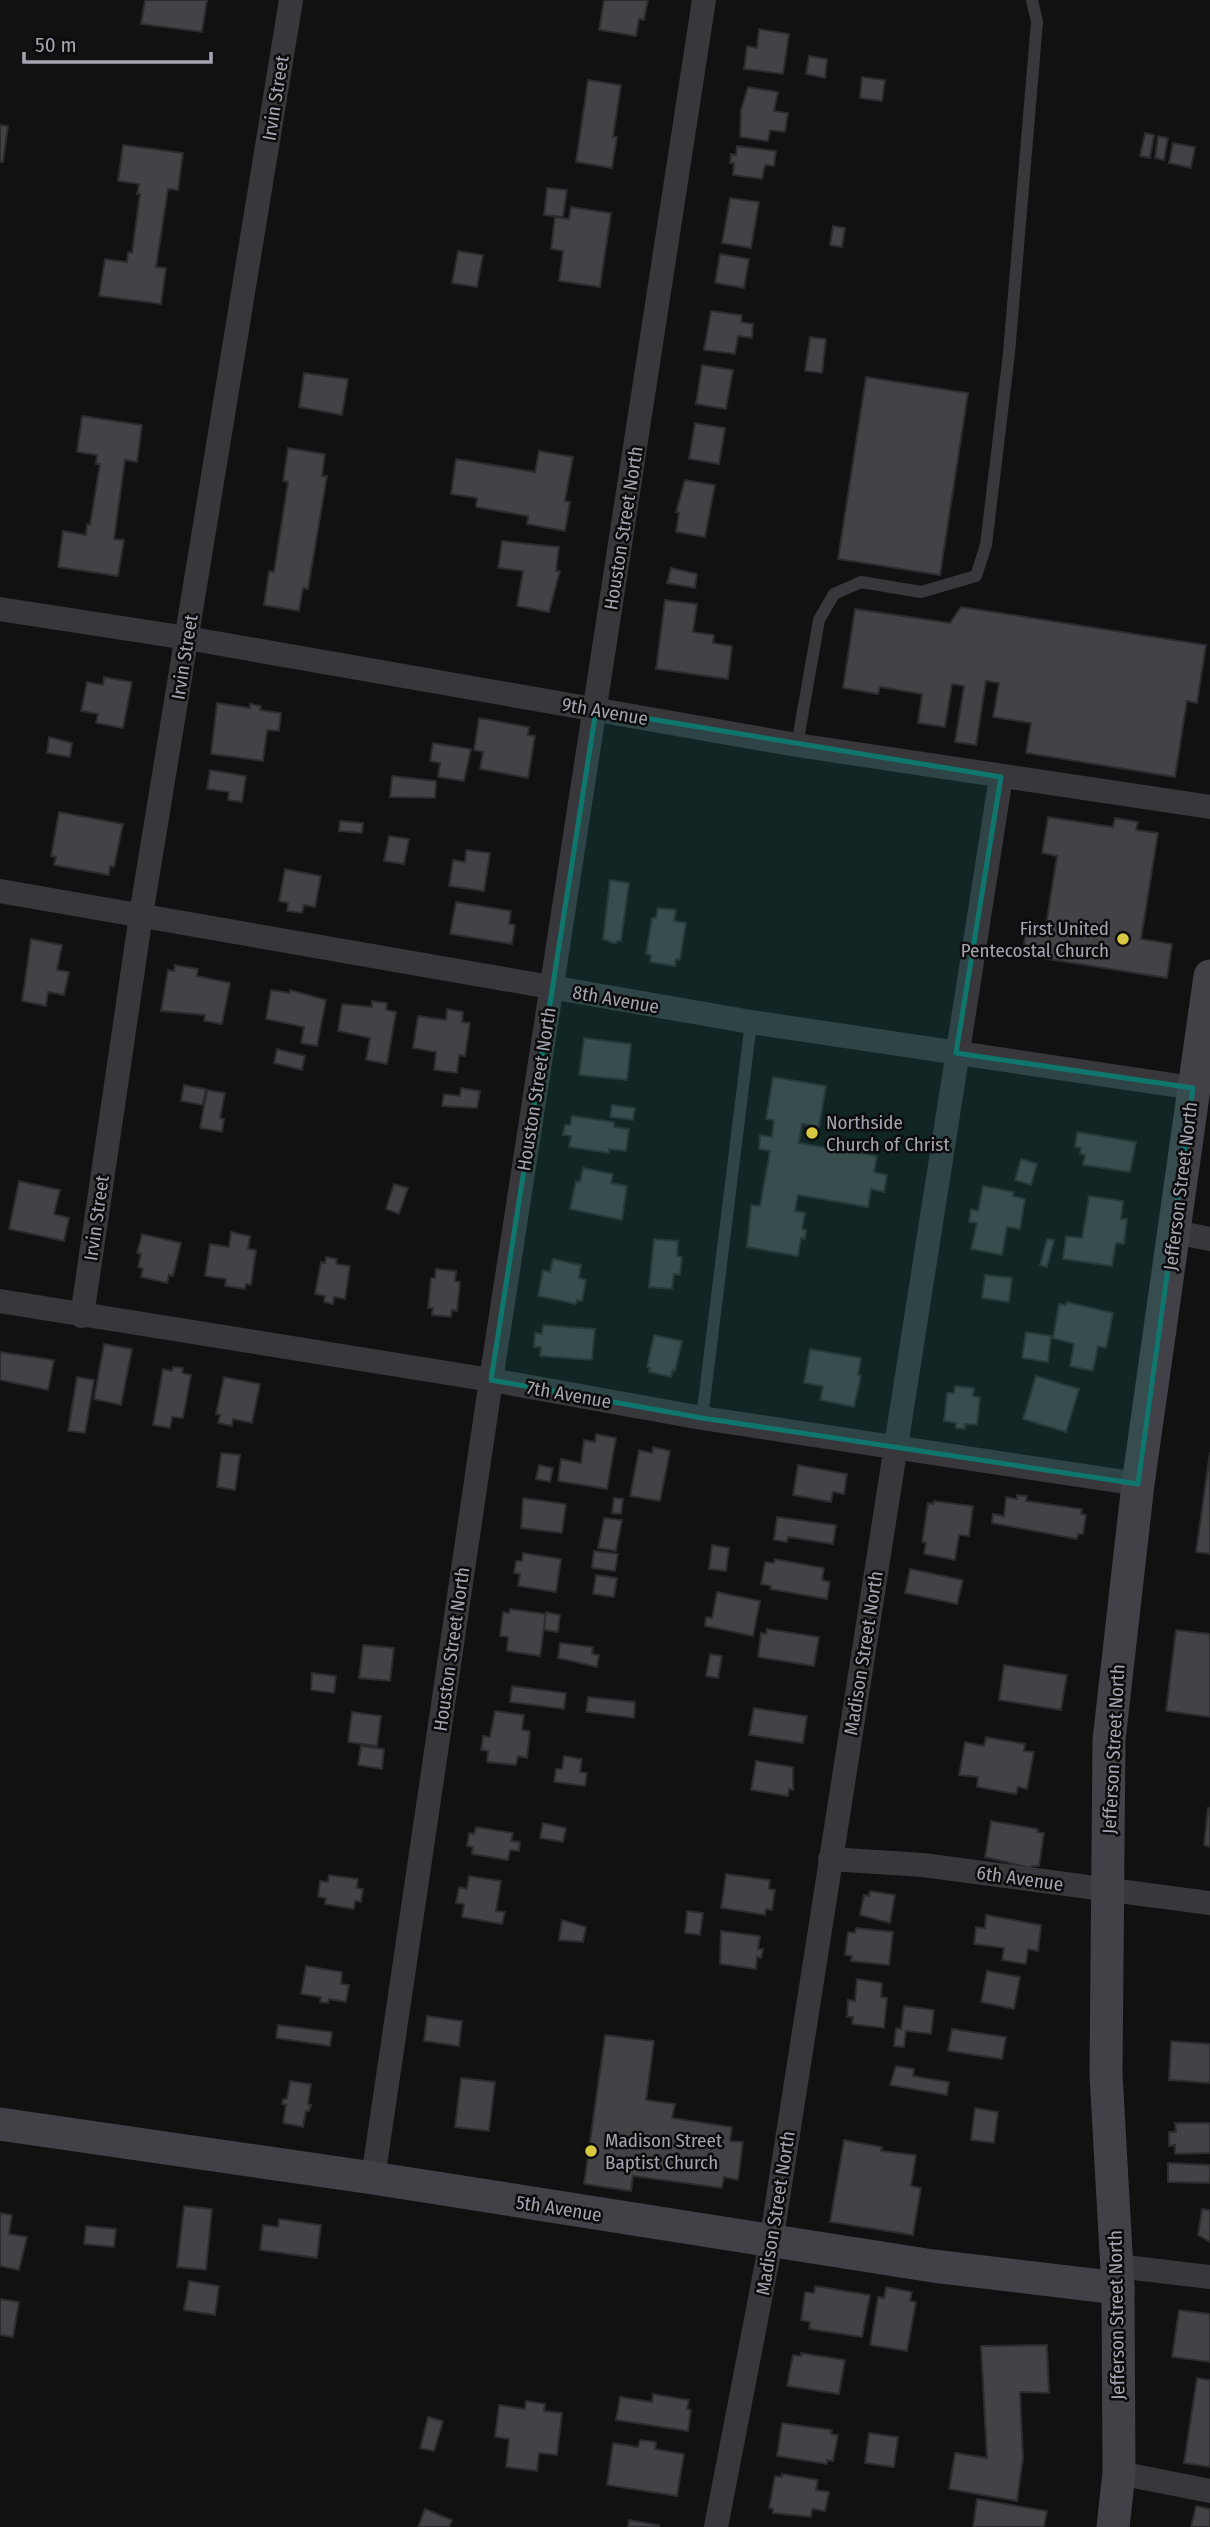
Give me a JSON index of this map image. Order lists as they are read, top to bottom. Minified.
{"streets":{"main road":["Jefferson Street North","5th Avenue"],"street":["Irvin Street","Houston Street North","9th Avenue","8th Avenue","7th Avenue","Madison Street North","6th Avenue"]},"crossings":[["Irvin Street","9th Avenue"],["Irvin Street","8th Avenue"],["Irvin Street","7th Avenue"],["Houston Street North","9th Avenue"],["Houston Street North","8th Avenue"],["Houston Street North","7th Avenue"],["Houston Street North","5th Avenue"],["9th Avenue","Madison Street North"],["8th Avenue","Jefferson Street North"],["8th Avenue","Madison Street North"],["Jefferson Street North","7th Avenue"],["Jefferson Street North","6th Avenue"],["Jefferson Street North","5th Avenue"],["7th Avenue","Madison Street North"],["Madison Street North","6th Avenue"],["Madison Street North","5th Avenue"]],"places":["First United Pentecostal Church","Northside Church of Christ","Madison Street Baptist Church"],"scale_bar":"50 m"}
